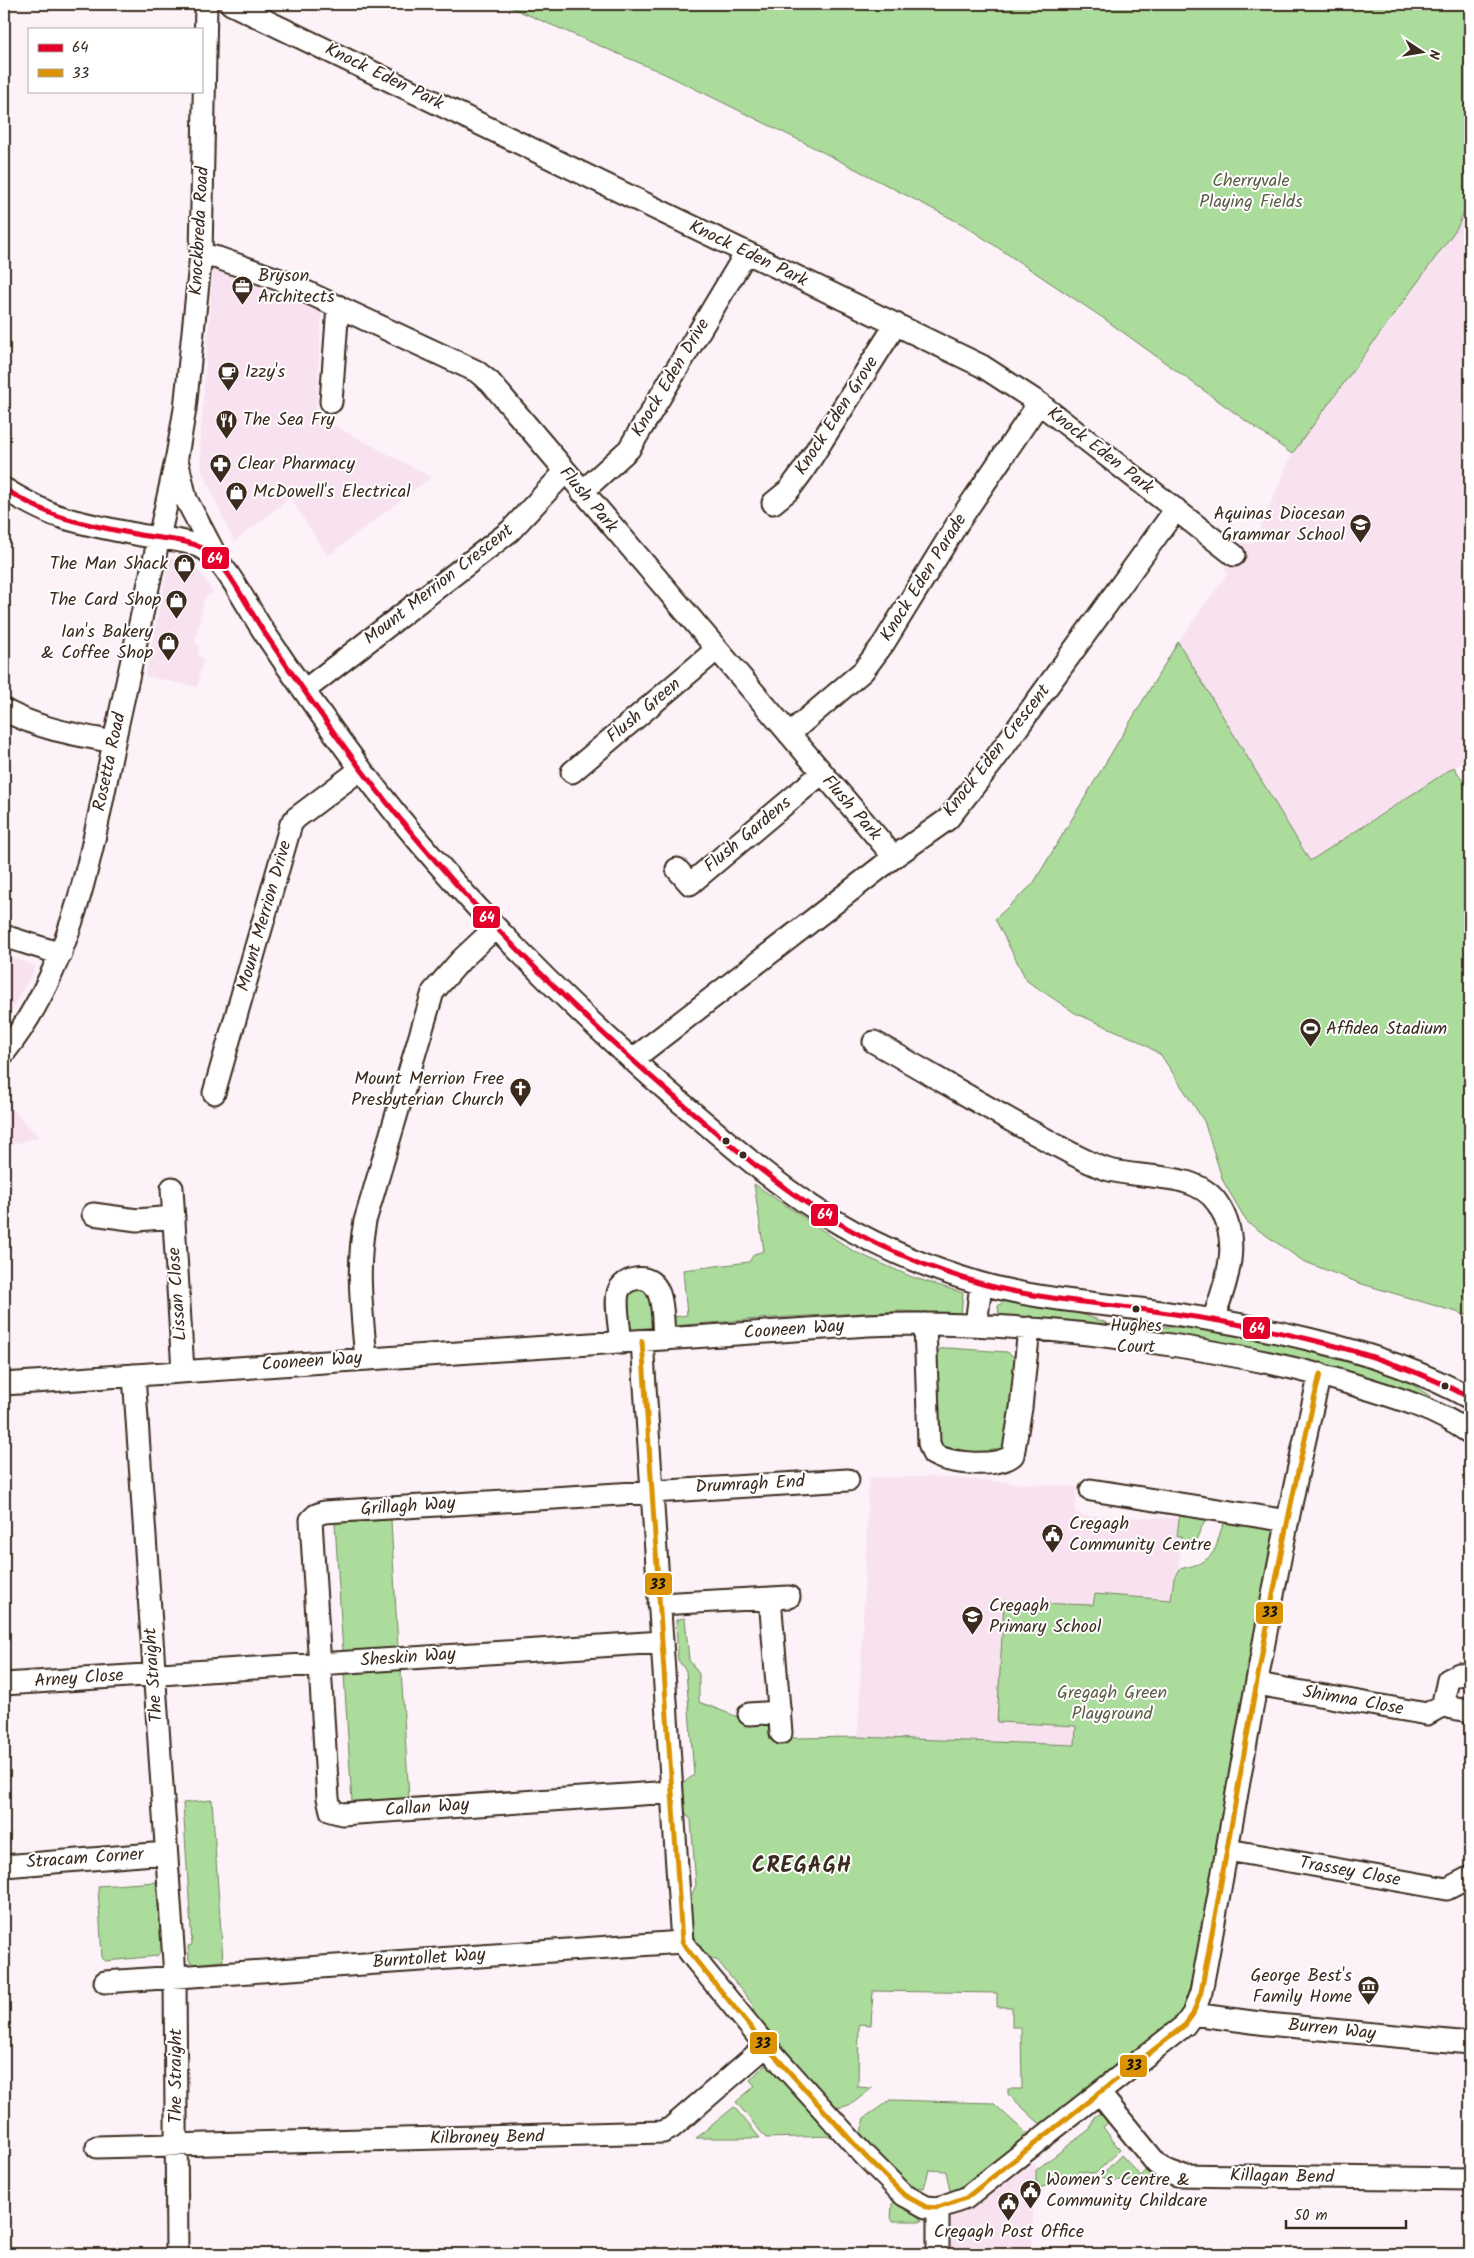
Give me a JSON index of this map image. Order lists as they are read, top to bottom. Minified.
{"streets":{"street":["Knock Eden Park","Knockbreda Road","Knock Eden Drive","Knock Eden Grove","Flush Park","Knock Eden Parade","Mount Merrion Crescent","Flush Green","Knock Eden Crescent","Rosetta Road","Flush Gardens","Mount Merrion Drive","Lissan Close","Cooneen Way","Drumragh End","Grillagh Way","Sheskin Way","The Straight","Arney Close","Shimna Close","Callan Way","Stracam Corner","Trassey Close","Burntollet Way","Burren Way","Kilbroney Bend","Killagan Bend"]},"crossings":[["Knock Eden Park","Knock Eden Drive"],["Knock Eden Park","Knock Eden Grove"],["Knock Eden Park","Knock Eden Parade"],["Knock Eden Park","Knock Eden Crescent"],["Knockbreda Road","Flush Park"],["Knockbreda Road","Rosetta Road"],["Knock Eden Drive","Flush Park"],["Flush Park","Knock Eden Parade"],["Flush Park","Mount Merrion Crescent"],["Flush Park","Flush Green"],["Flush Park","Knock Eden Crescent"],["Flush Park","Flush Gardens"],["Lissan Close","Cooneen Way"],["Cooneen Way","The Straight"],["Drumragh End","Grillagh Way"],["Grillagh Way","Sheskin Way"],["Grillagh Way","Callan Way"],["Sheskin Way","The Straight"],["Sheskin Way","Arney Close"],["Sheskin Way","Callan Way"],["The Straight","Arney Close"],["The Straight","Stracam Corner"],["The Straight","Burntollet Way"],["The Straight","Kilbroney Bend"]],"districts":["CREGAGH"],"parks":["Cherryvale Playing Fields","Gregagh Green Playground"],"places":{"office":["Bryson Architects"],"cafe":["Izzy's"],"restaurant":["The Sea Fry"],"pharmacy":["Clear Pharmacy"],"shop":["McDowell's Electrical","The Man Shack","The Card Shop","Ian's Bakery & Coffee Shop"],"school or university":["Aquinas Diocesan Grammar School","Cregagh Primary School"],"sports":["Affidea Stadium"],"church":["Mount Merrion Free Presbyterian Church"],"other":["Hughes Court"],"public building":["Cregagh Community Centre","Women’s Centre & Community Childcare","Cregagh Post Office"],"museum":["George Best's Family Home"]},"lines":["transit line 64","transit line 33"],"legend":["64","33"],"scale_bar":"50 m","north":"right"}
